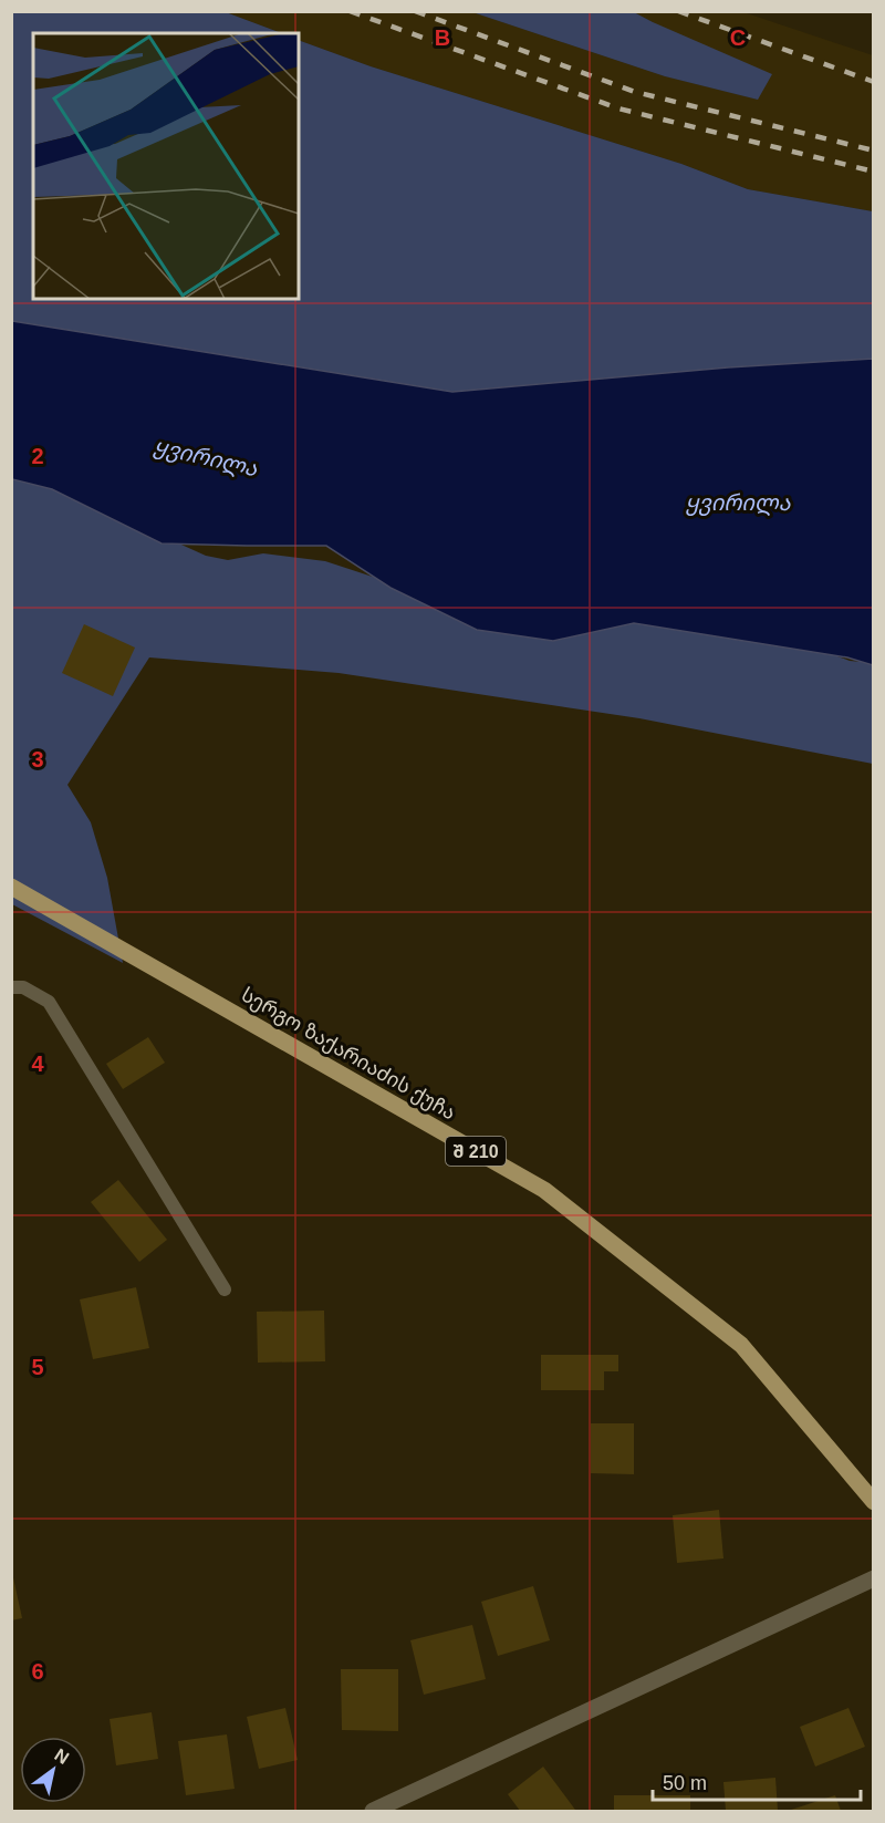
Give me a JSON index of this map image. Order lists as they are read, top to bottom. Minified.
{"streets":{"main road":["სერგო ზაქარიაძის ქუჩა","შ 210"]},"water":["ყვირილა"],"scale_bar":"50 m","north":"top right","grid":{"columns":["B","C"],"rows":["2","3","4","5","6"]}}
